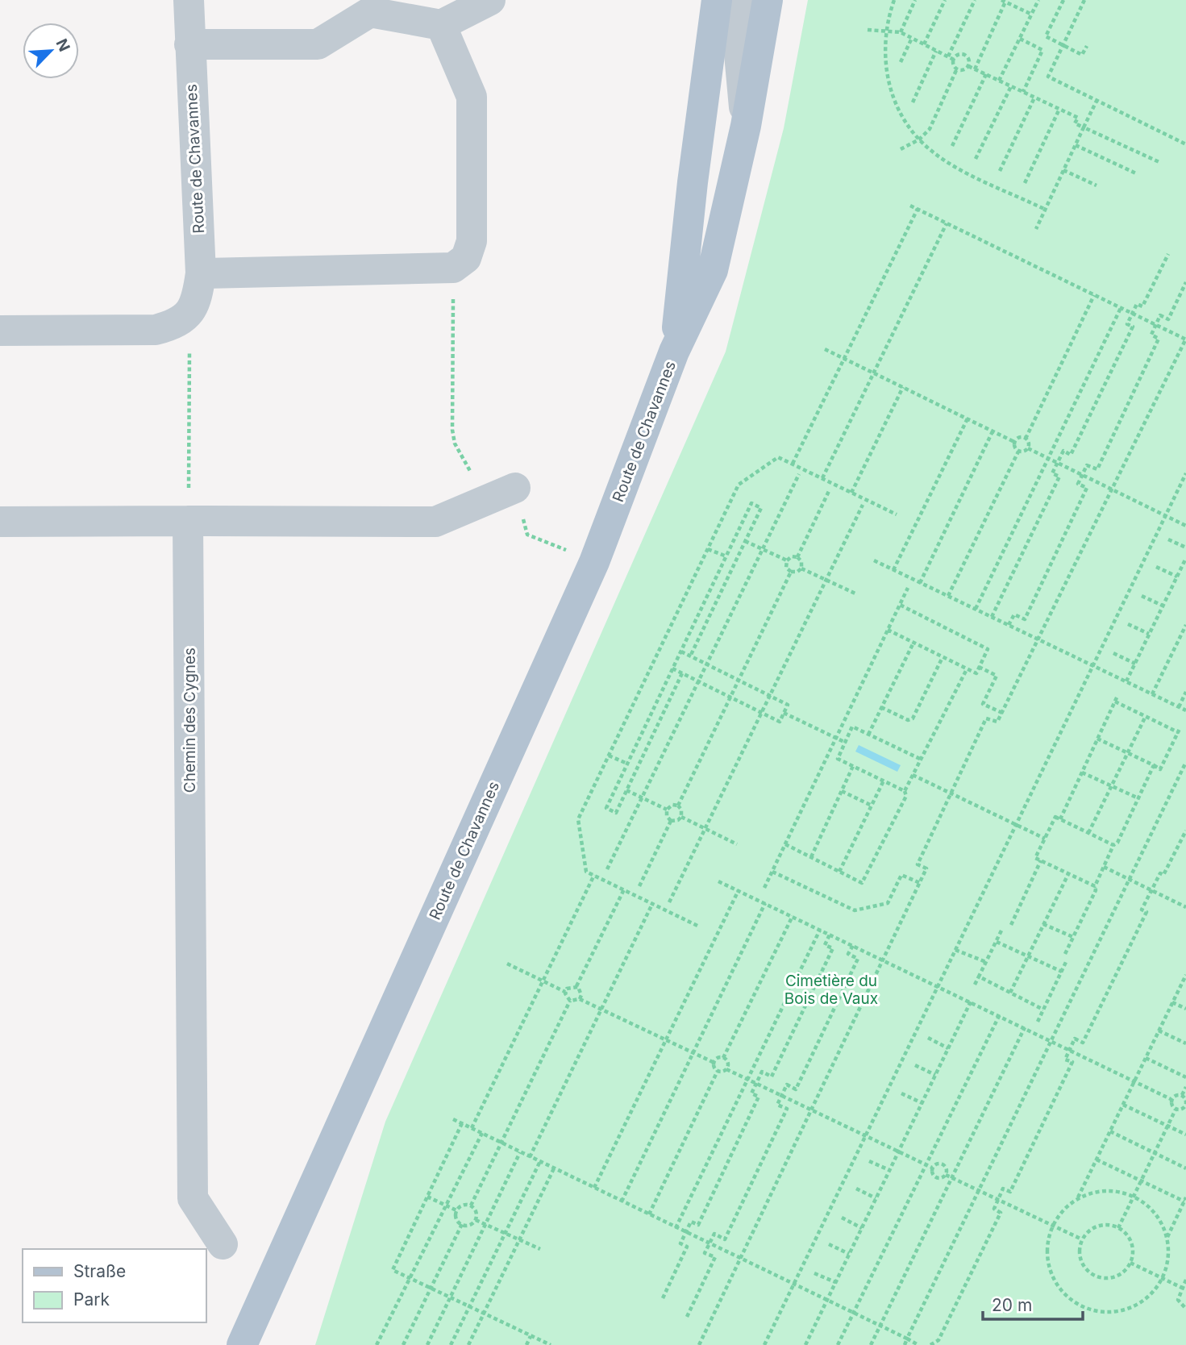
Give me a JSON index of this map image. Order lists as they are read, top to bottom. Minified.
{"streets":{"main road":["Route de Chavannes"],"street":["Chemin des Cygnes"]},"parks":["Cimetière du Bois de Vaux"],"legend":["Straße","Park"],"scale_bar":"20 m","north":"top right"}
